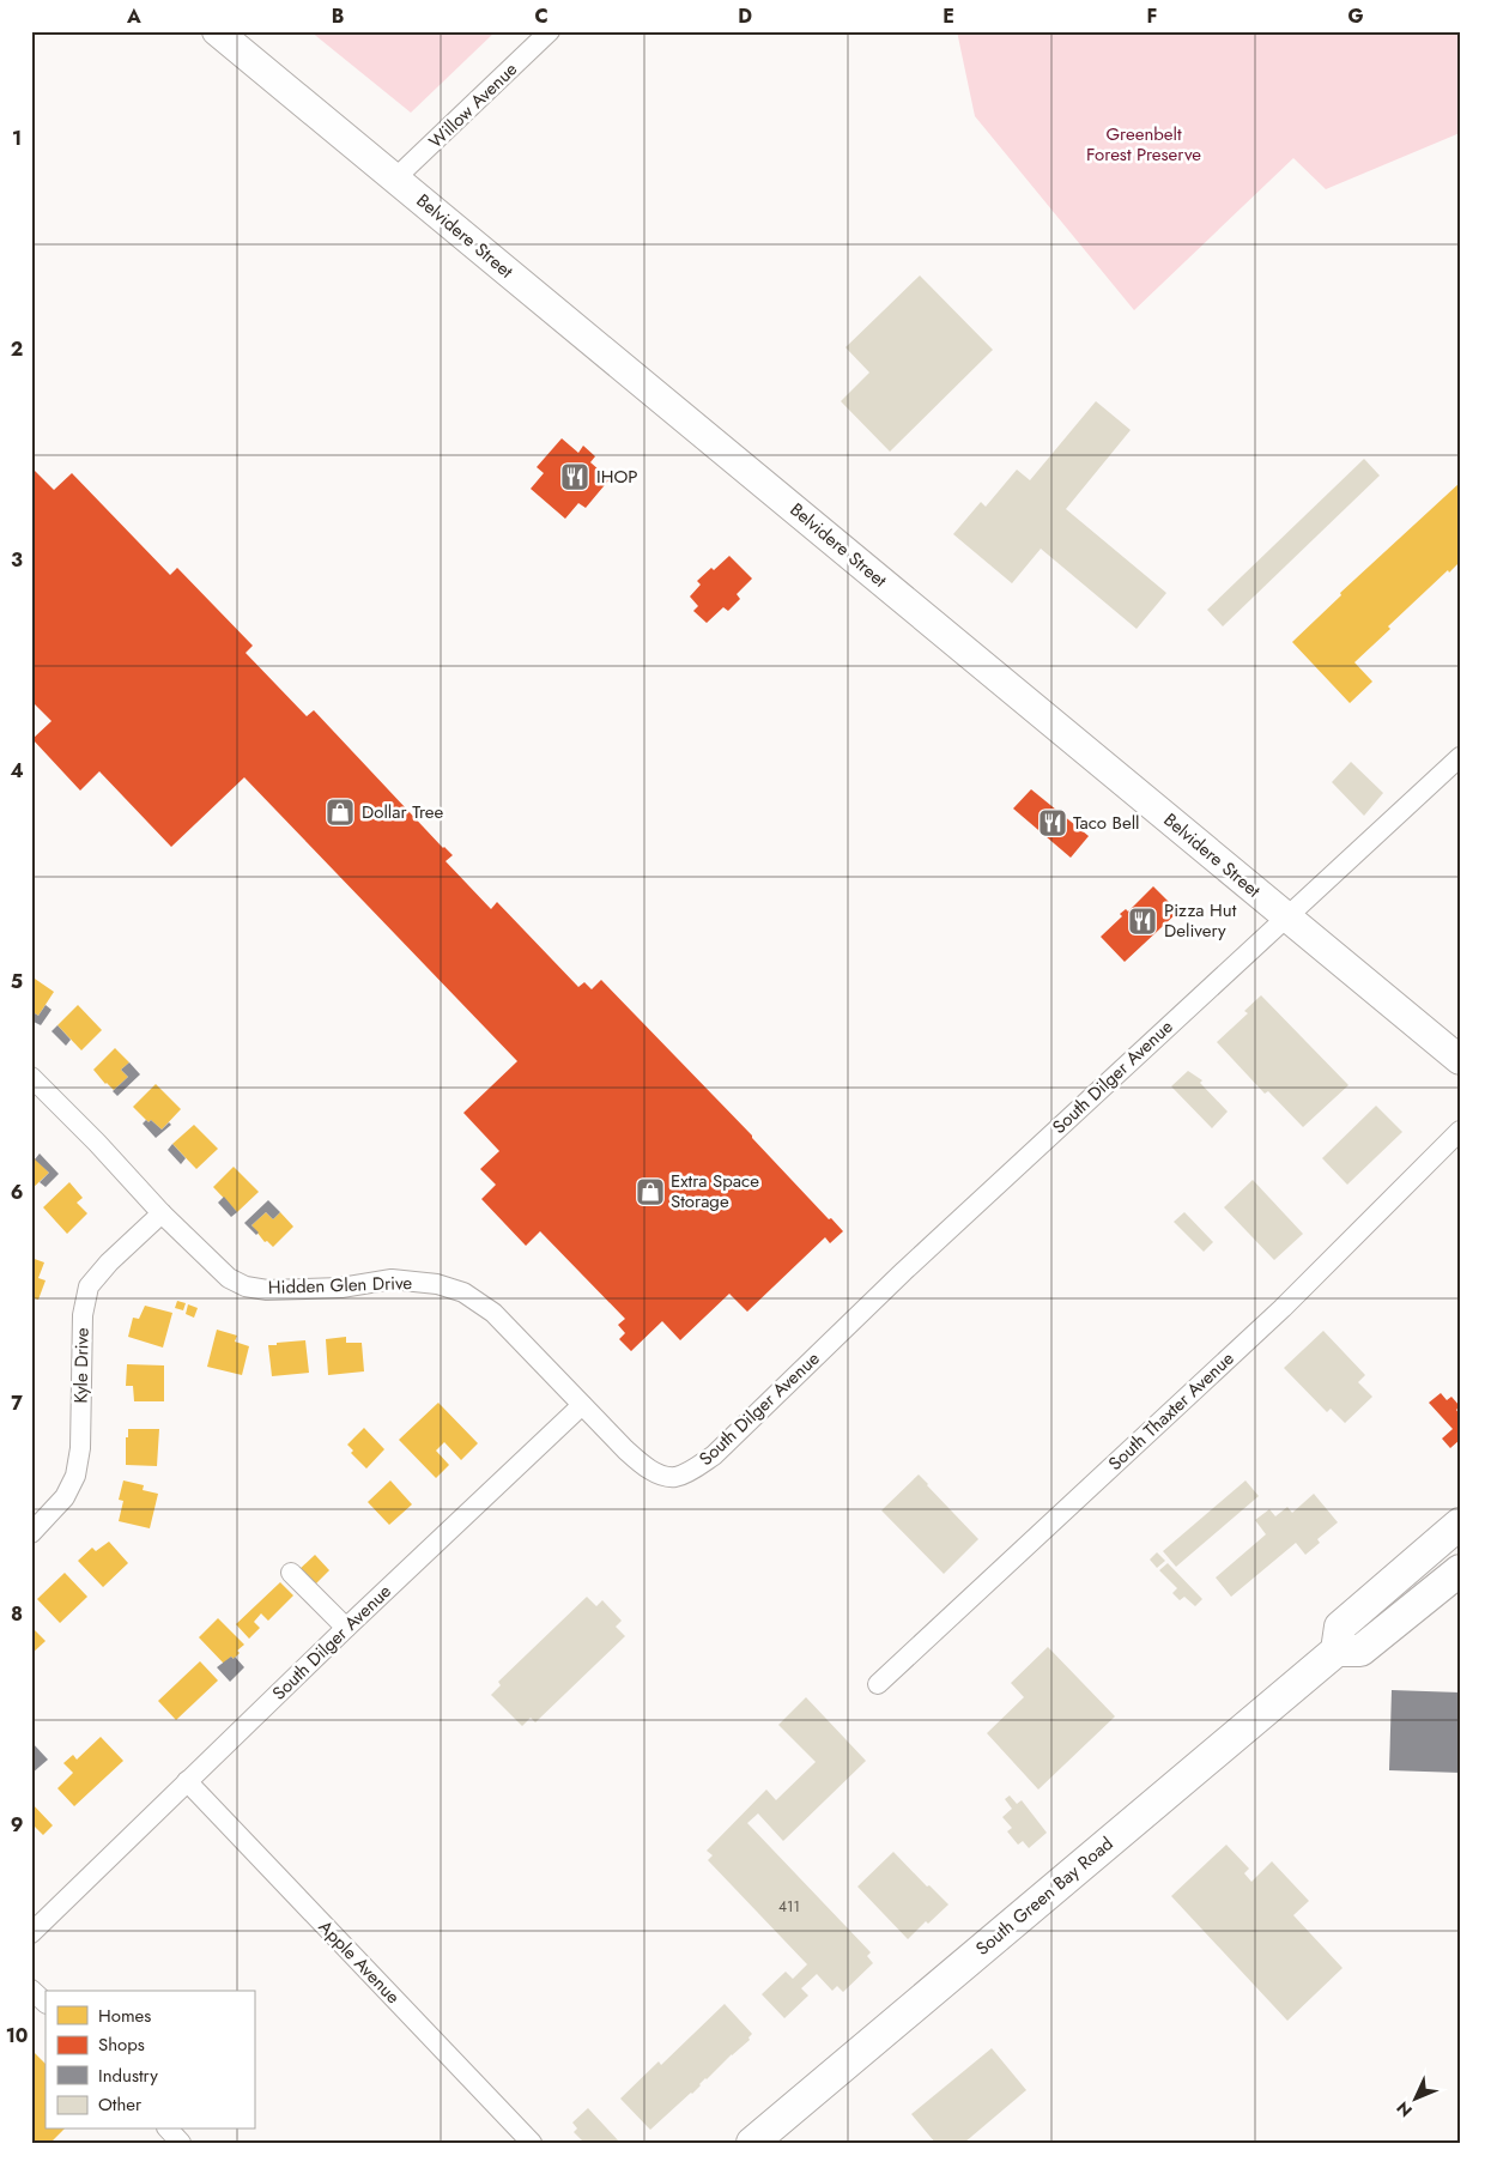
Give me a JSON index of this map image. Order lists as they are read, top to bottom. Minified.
{"streets":{"main road":["Belvidere Street","South Green Bay Road"],"street":["Willow Avenue","South Dilger Avenue","Hidden Glen Drive","Kyle Drive","South Thaxter Avenue","Apple Avenue"]},"crossings":[["Willow Avenue","Belvidere Street"],["Belvidere Street","South Dilger Avenue"],["South Dilger Avenue","Hidden Glen Drive"],["South Dilger Avenue","Apple Avenue"],["Hidden Glen Drive","Kyle Drive"]],"parks":["Greenbelt Forest Preserve"],"places":{"restaurant":["IHOP","Taco Bell","Pizza Hut Delivery"],"shop":["Dollar Tree","Extra Space Storage"]},"house_numbers":["411"],"legend":["Homes","Shops","Industry","Other"],"north":"bottom left","grid":{"columns":["A","B","C","D","E","F","G"],"rows":["1","2","3","4","5","6","7","8","9","10"]}}
